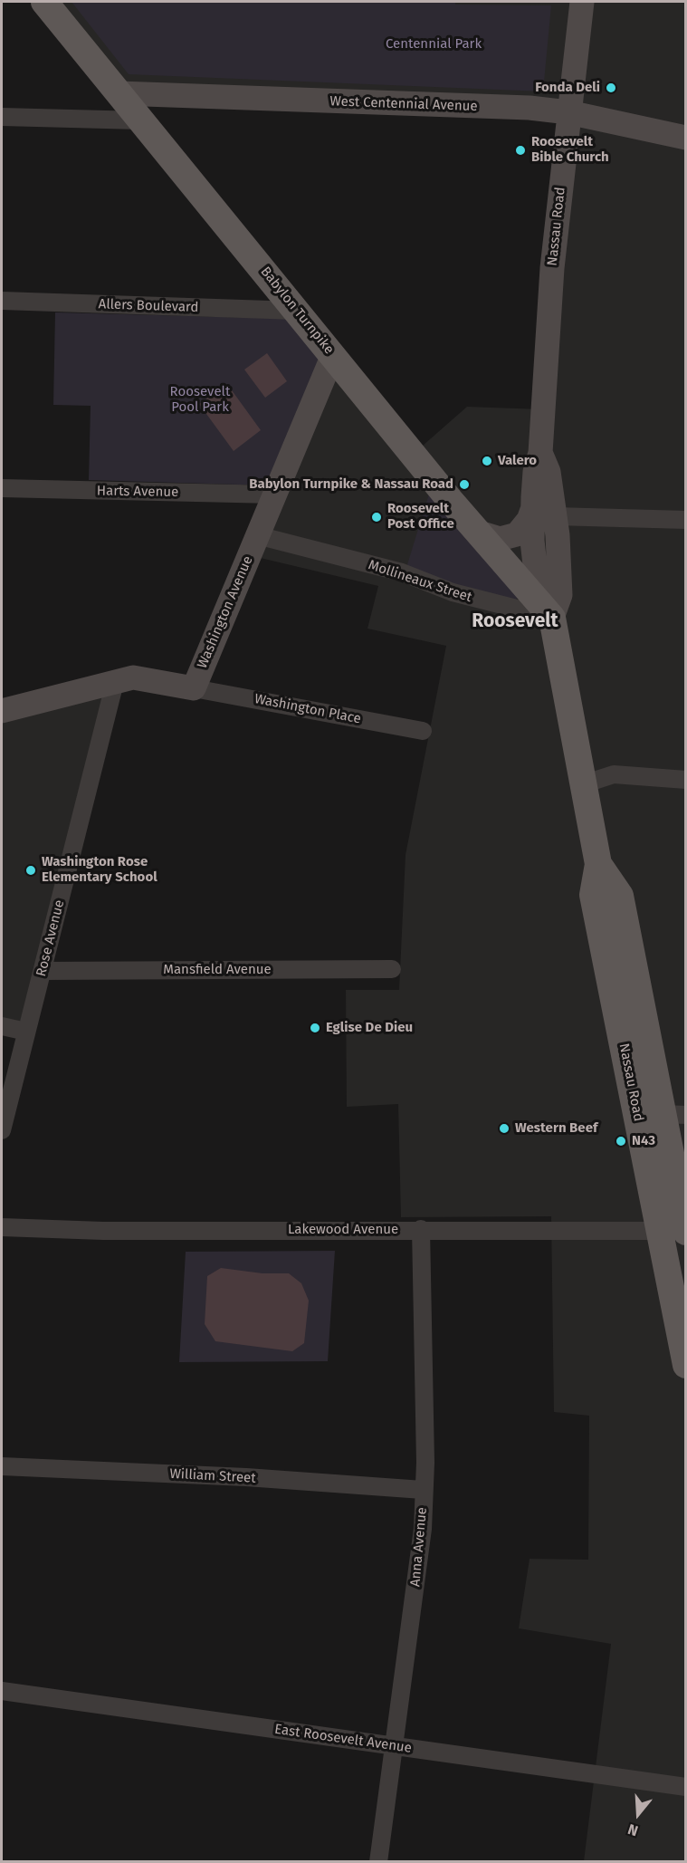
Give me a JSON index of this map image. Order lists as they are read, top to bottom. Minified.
{"streets":{"main road":["West Centennial Avenue","Nassau Road","Babylon Turnpike","Washington Avenue"],"street":["Allers Boulevard","Harts Avenue","Mollineaux Street","Washington Place","Rose Avenue","Mansfield Avenue","Lakewood Avenue","William Street","Anna Avenue","East Roosevelt Avenue"]},"crossings":[["West Centennial Avenue","Nassau Road"],["West Centennial Avenue","Babylon Turnpike"],["Nassau Road","Babylon Turnpike"],["Nassau Road","Mollineaux Street"],["Nassau Road","Lakewood Avenue"],["Allers Boulevard","Babylon Turnpike"],["Babylon Turnpike","Mollineaux Street"],["Babylon Turnpike","Washington Avenue"],["Harts Avenue","Washington Avenue"],["Mollineaux Street","Washington Avenue"],["Washington Avenue","Washington Place"],["Rose Avenue","Mansfield Avenue"],["Lakewood Avenue","Anna Avenue"],["William Street","Anna Avenue"],["Anna Avenue","East Roosevelt Avenue"]],"districts":["Roosevelt"],"parks":["Centennial Park","Roosevelt Pool Park"],"places":["Fonda Deli","Roosevelt Bible Church","Valero","Babylon Turnpike & Nassau Road","Roosevelt Post Office","Washington Rose Elementary School","Eglise De Dieu","Western Beef","N43"],"north":"bottom"}
